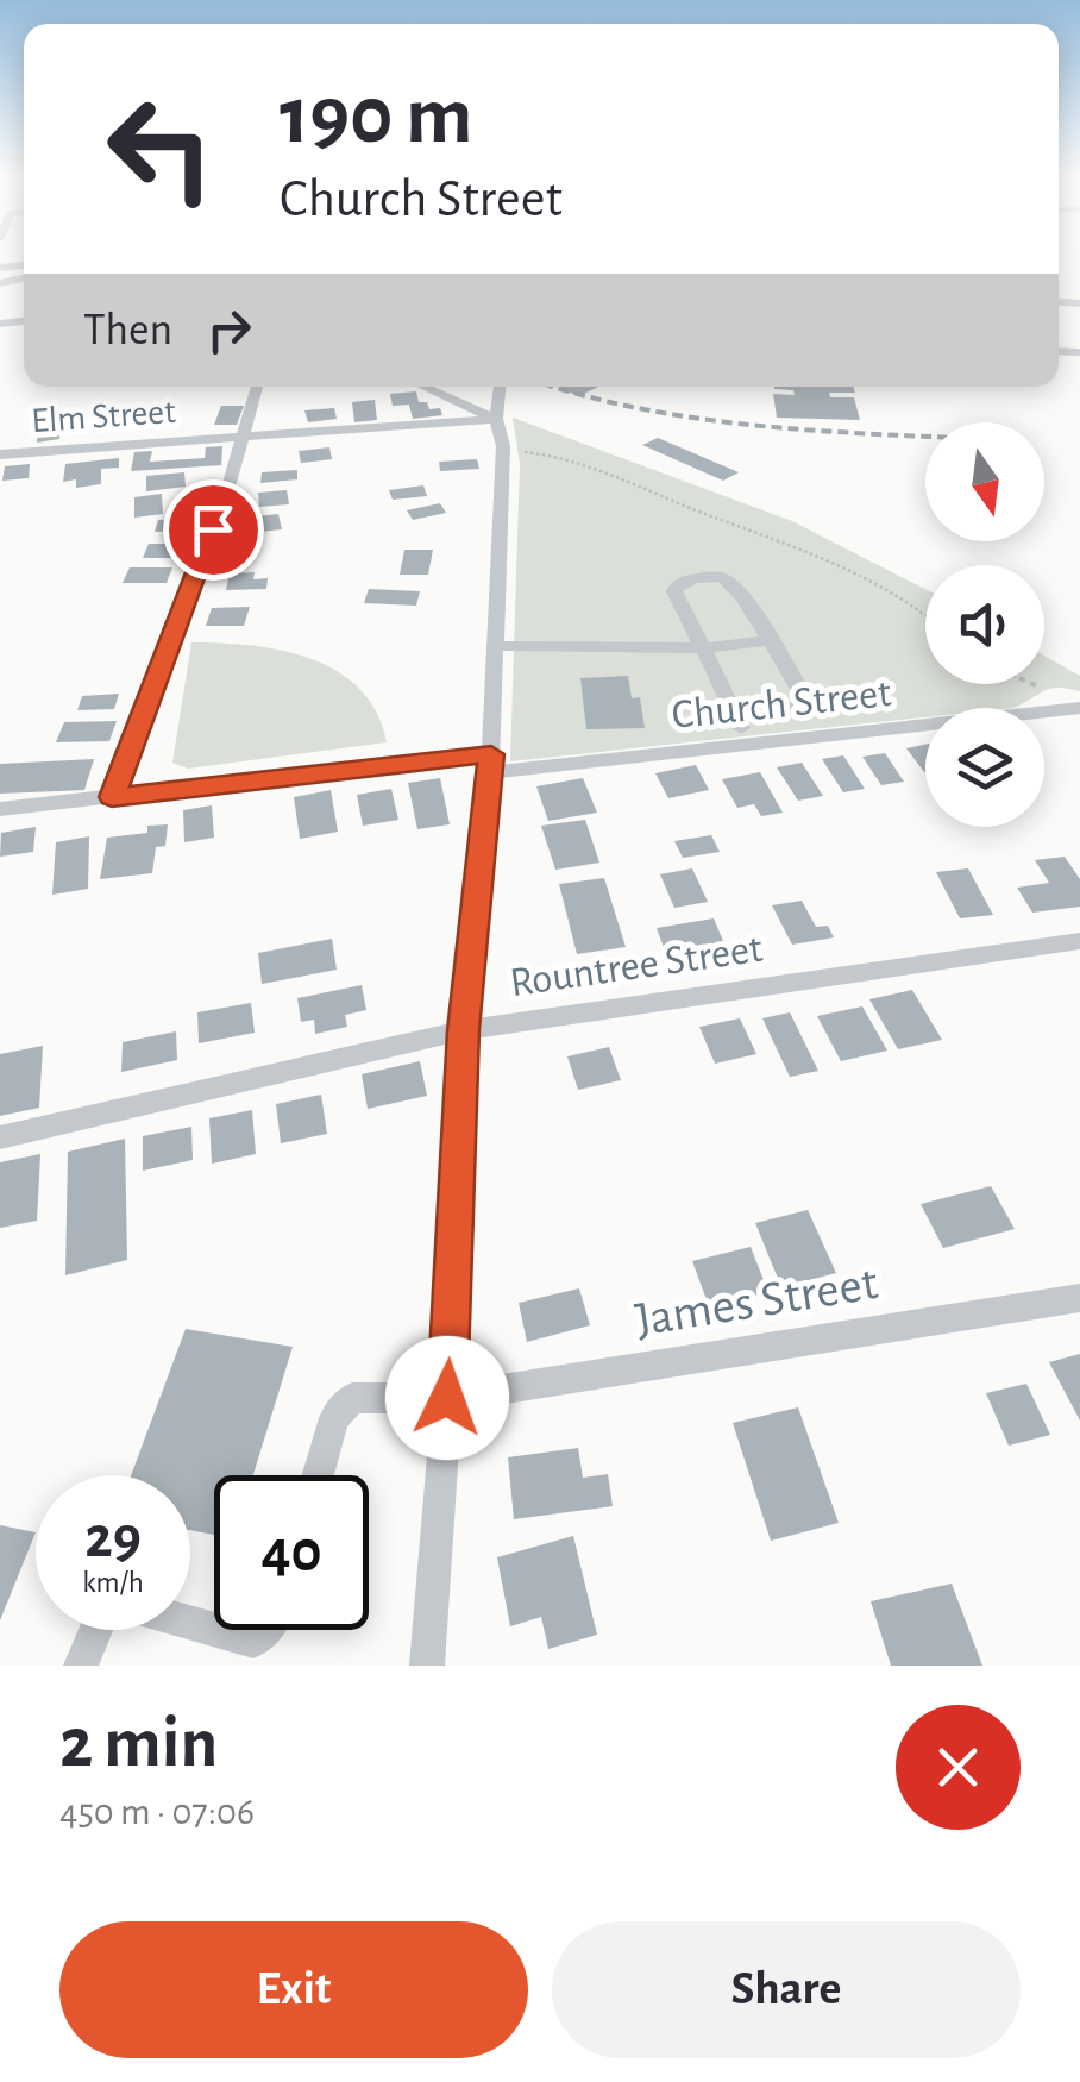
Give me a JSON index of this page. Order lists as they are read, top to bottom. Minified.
{"streets":{"street":["Elm Street","Church Street","Rountree Street","James Street"]},"north":"bottom","page":{"turn":["190 m","Church Street"],"then":"Then","speed":"29 km/h","limit":"40","heading":["2 min","450 m · 07:06"],"buttons":["Exit","Share"]}}
